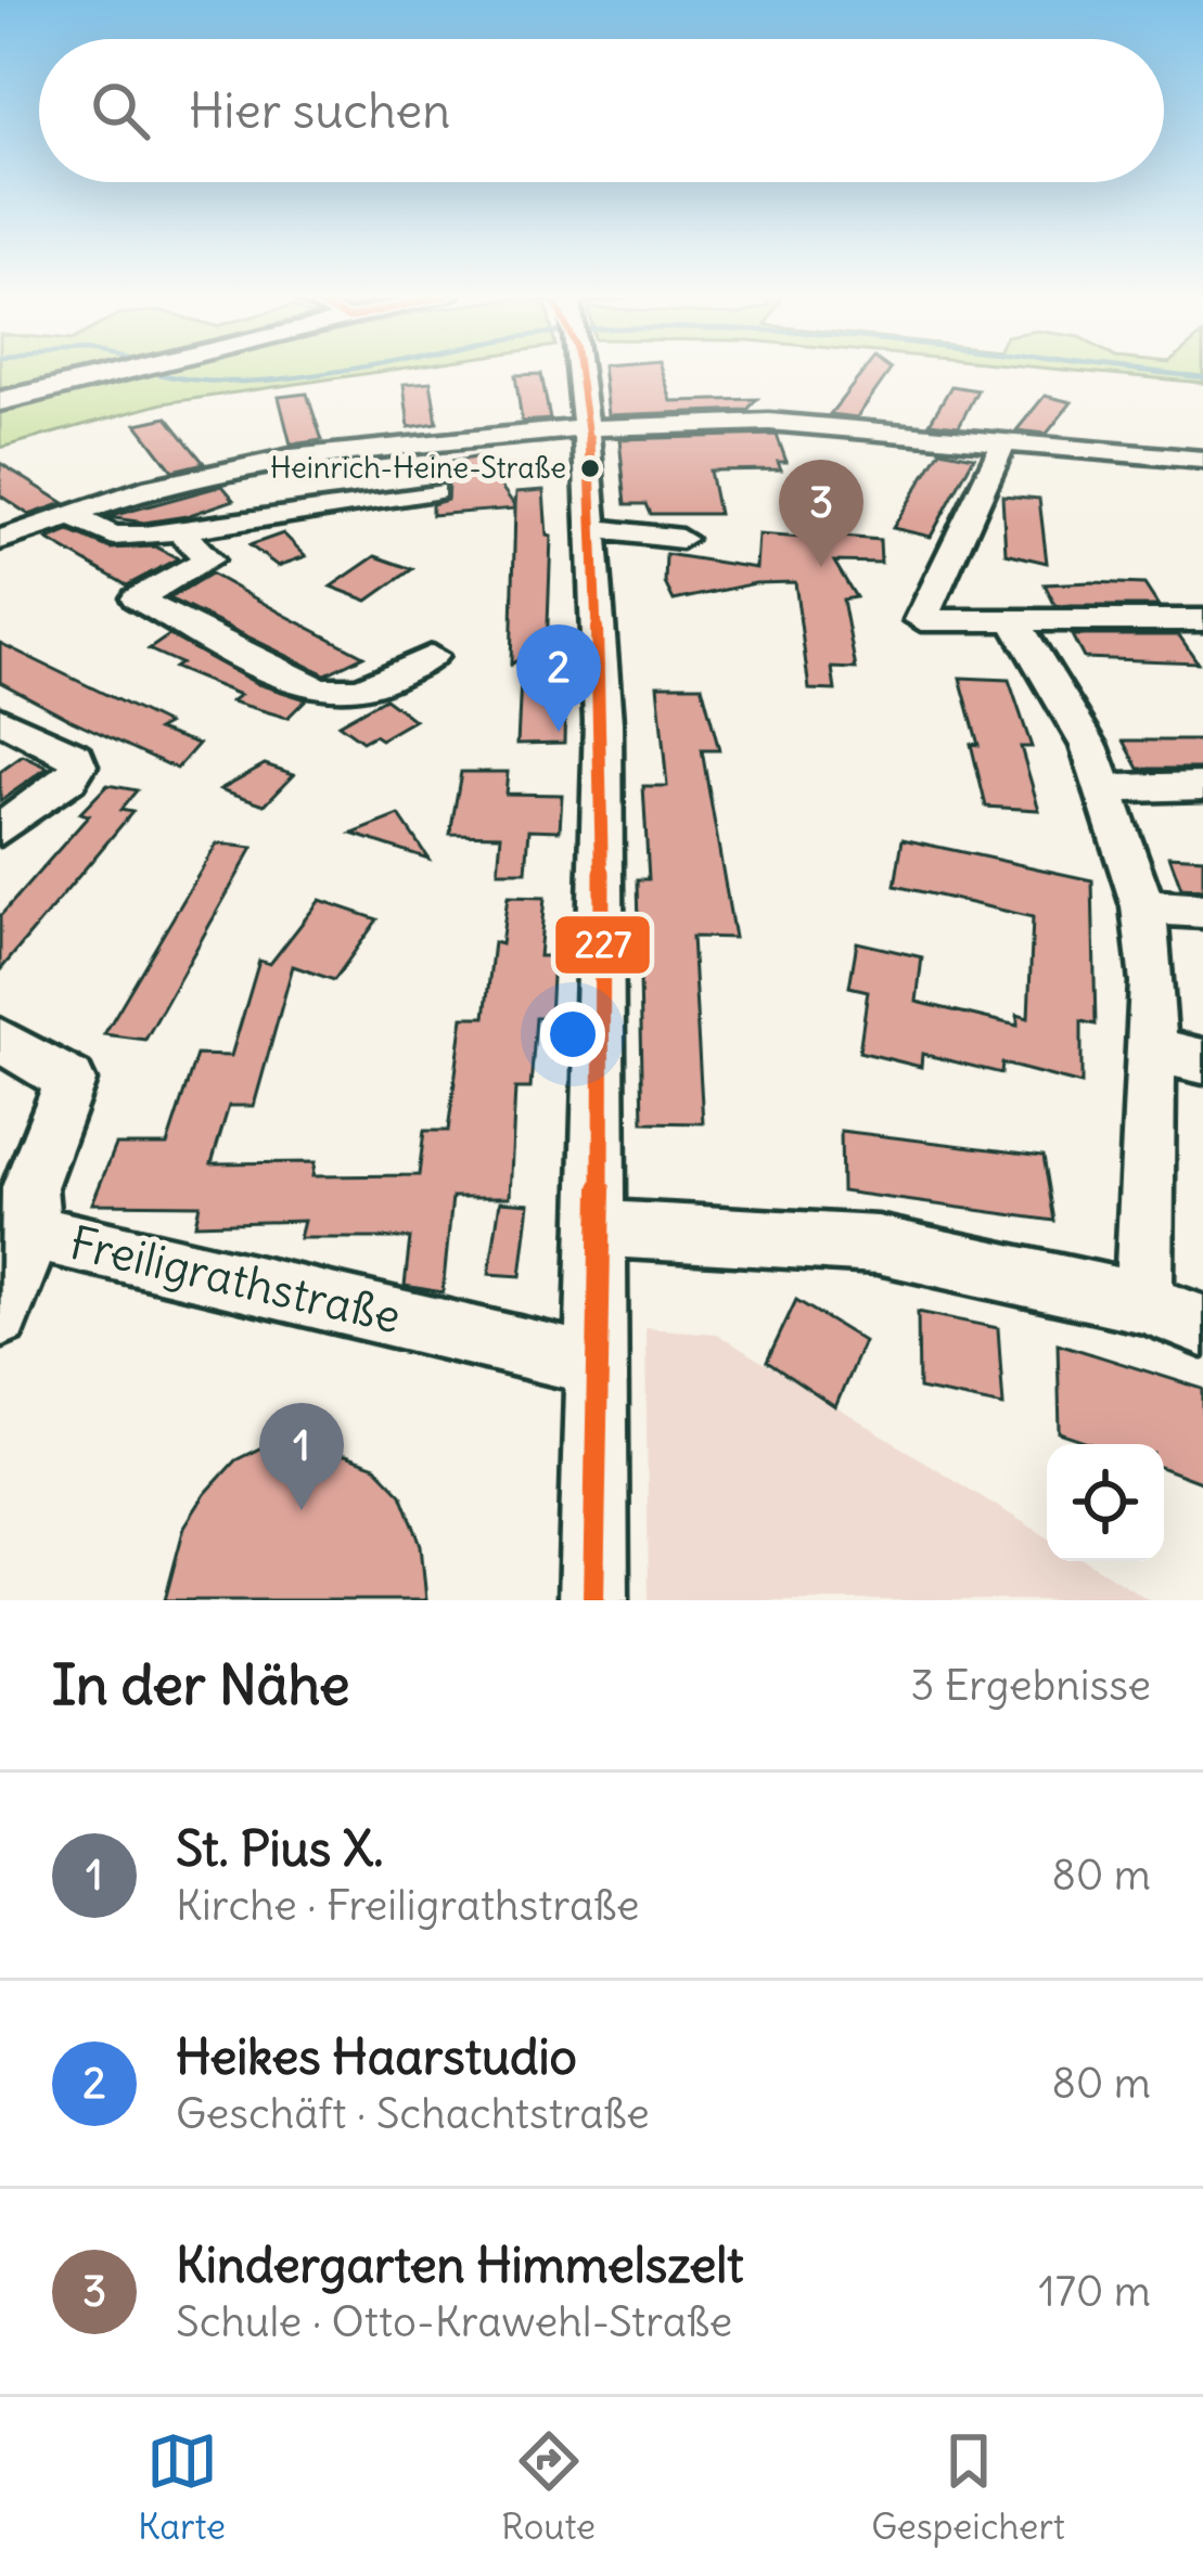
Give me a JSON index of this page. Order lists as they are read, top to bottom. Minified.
{"streets":{"street":["Freiligrathstraße"]},"places":["Heinrich-Heine-Straße"],"lines":["transit line 227"],"page":{"search":"Hier suchen","pins":["3","2","1"],"heading":["In der Nähe","3 Ergebnisse"],"list":[{"mark":"1","name":"St. Pius X.","note":"Kirche · Freiligrathstraße","value":"80 m"},{"mark":"2","name":"Heikes Haarstudio","note":"Geschäft · Schachtstraße","value":"80 m"},{"mark":"3","name":"Kindergarten Himmelszelt","note":"Schule · Otto-Krawehl-Straße","value":"170 m"}],"nav":["Karte","Route","Gespeichert"]}}
